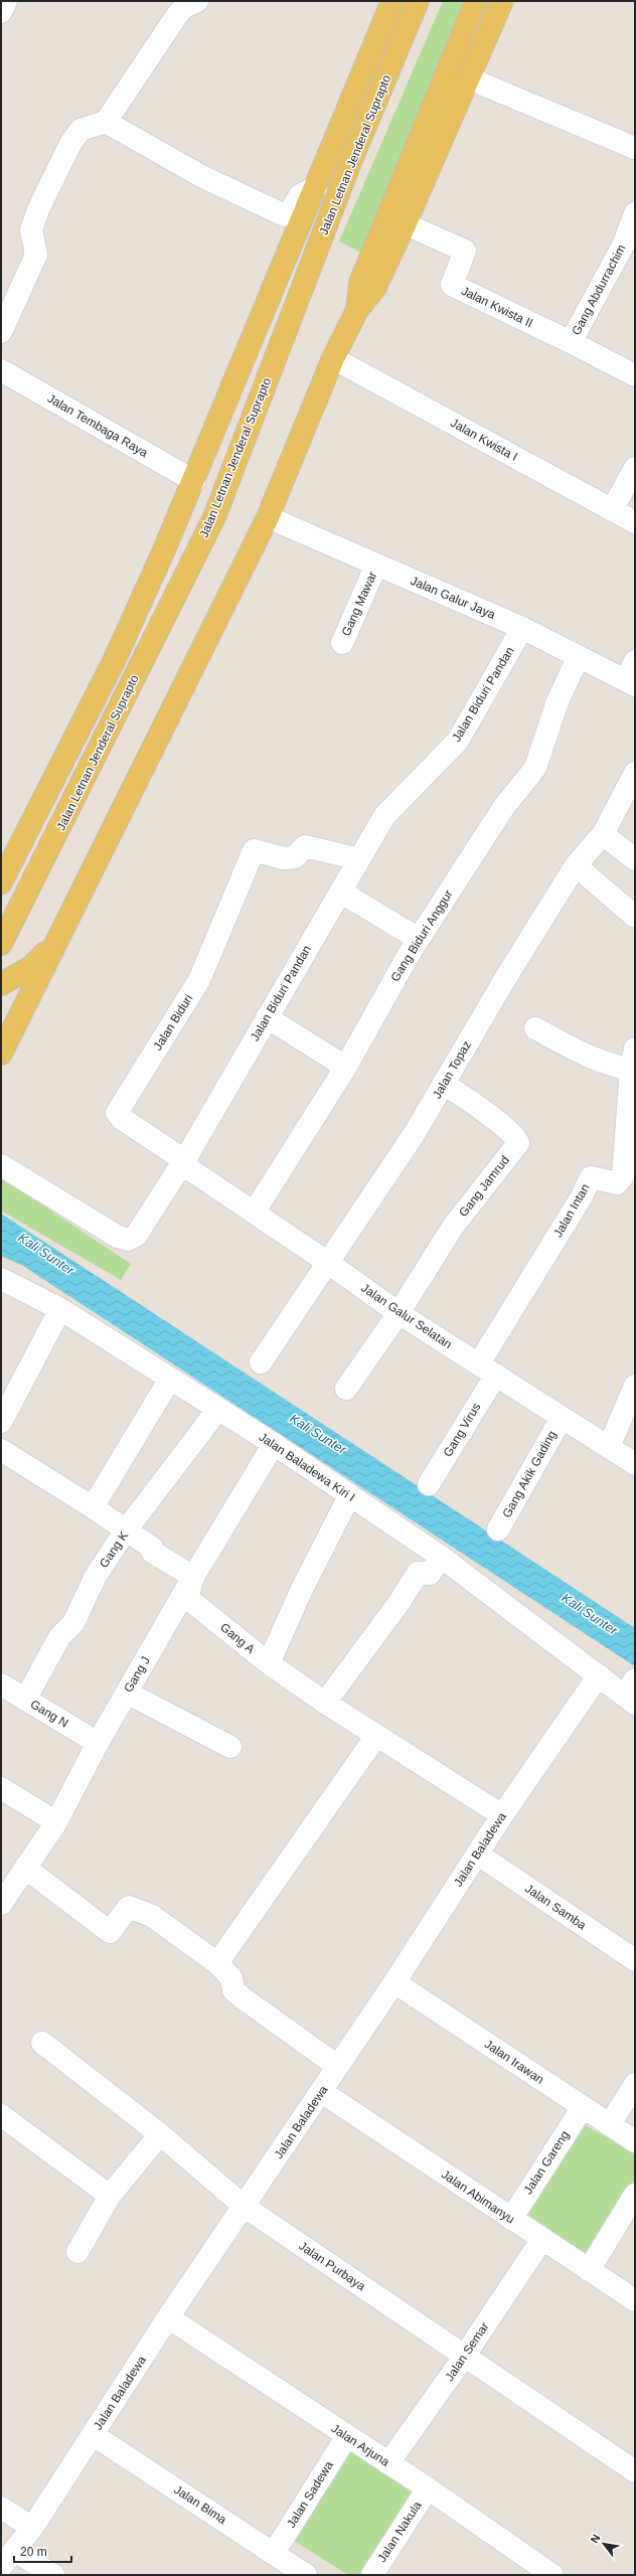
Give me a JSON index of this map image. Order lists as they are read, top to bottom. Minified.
{"streets":{"main road":["Jalan Letnan Jenderal Suprapto"],"street":["Gang Abdurrachim","Jalan Kwista II","Jalan Tembaga Raya","Jalan Kwista I","Jalan Galur Jaya","Gang Mawar","Jalan Biduri Pandan","Gang Biduri Anggur","Jalan Biduri","Jalan Topaz","Gang Jamrud","Jalan Intan","Jalan Galur Selatan","Gang Virus","Jalan Baladewa Kiri I","Gang Akik Gading","Gang K","Gang A","Gang J","Gang N","Jalan Baladewa","Jalan Samba","Jalan Irawan","Jalan Gareng","Jalan Abimanyu","Jalan Purbaya","Jalan Semar","Jalan Arjuna","Jalan Sadewa","Jalan Bima","Jalan Nakula"]},"crossings":[["Jalan Letnan Jenderal Suprapto","Jalan Tembaga Raya"],["Gang Abdurrachim","Jalan Kwista II"],["Jalan Galur Jaya","Gang Mawar"],["Jalan Galur Jaya","Jalan Biduri Pandan"],["Jalan Galur Jaya","Gang Biduri Anggur"],["Jalan Biduri Pandan","Jalan Biduri"],["Jalan Biduri Pandan","Jalan Galur Selatan"],["Gang Biduri Anggur","Jalan Galur Selatan"],["Jalan Biduri","Jalan Galur Selatan"],["Jalan Topaz","Gang Jamrud"],["Jalan Topaz","Jalan Galur Selatan"],["Gang Jamrud","Jalan Galur Selatan"],["Jalan Intan","Jalan Galur Selatan"],["Jalan Intan","Gang Virus"],["Jalan Galur Selatan","Gang Virus"],["Jalan Galur Selatan","Gang Akik Gading"],["Jalan Baladewa Kiri I","Gang K"],["Jalan Baladewa Kiri I","Gang J"],["Jalan Baladewa Kiri I","Jalan Baladewa"],["Gang K","Gang N"],["Gang A","Gang J"],["Gang A","Jalan Baladewa"],["Gang J","Gang N"],["Jalan Baladewa","Jalan Samba"],["Jalan Baladewa","Jalan Irawan"],["Jalan Baladewa","Jalan Abimanyu"],["Jalan Baladewa","Jalan Purbaya"],["Jalan Baladewa","Jalan Arjuna"],["Jalan Baladewa","Jalan Bima"],["Jalan Irawan","Jalan Gareng"],["Jalan Gareng","Jalan Abimanyu"],["Jalan Abimanyu","Jalan Semar"],["Jalan Purbaya","Jalan Semar"],["Jalan Semar","Jalan Arjuna"],["Jalan Arjuna","Jalan Sadewa"],["Jalan Arjuna","Jalan Nakula"],["Jalan Sadewa","Jalan Bima"]],"water":["Kali Sunter"],"scale_bar":"20 m","north":"top left"}
